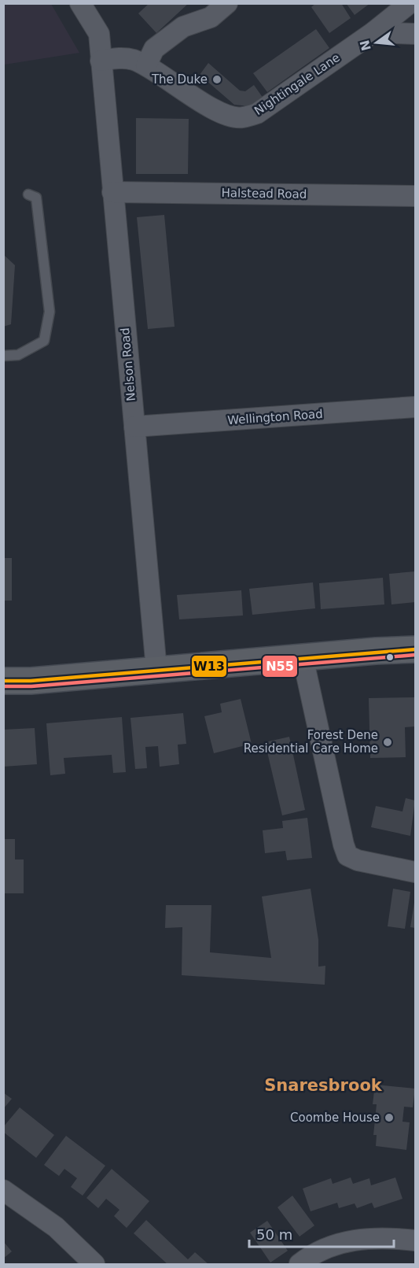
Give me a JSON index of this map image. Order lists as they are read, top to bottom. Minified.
{"streets":{"street":["Nightingale Lane","Halstead Road","Nelson Road","Wellington Road"]},"crossings":[["Nightingale Lane","Nelson Road"],["Halstead Road","Nelson Road"],["Nelson Road","Wellington Road"]],"districts":["Snaresbrook"],"places":["The Duke","Forest Dene Residential Care Home","Coombe House"],"lines":["transit line W13","transit line N55"],"scale_bar":"50 m","north":"left"}
